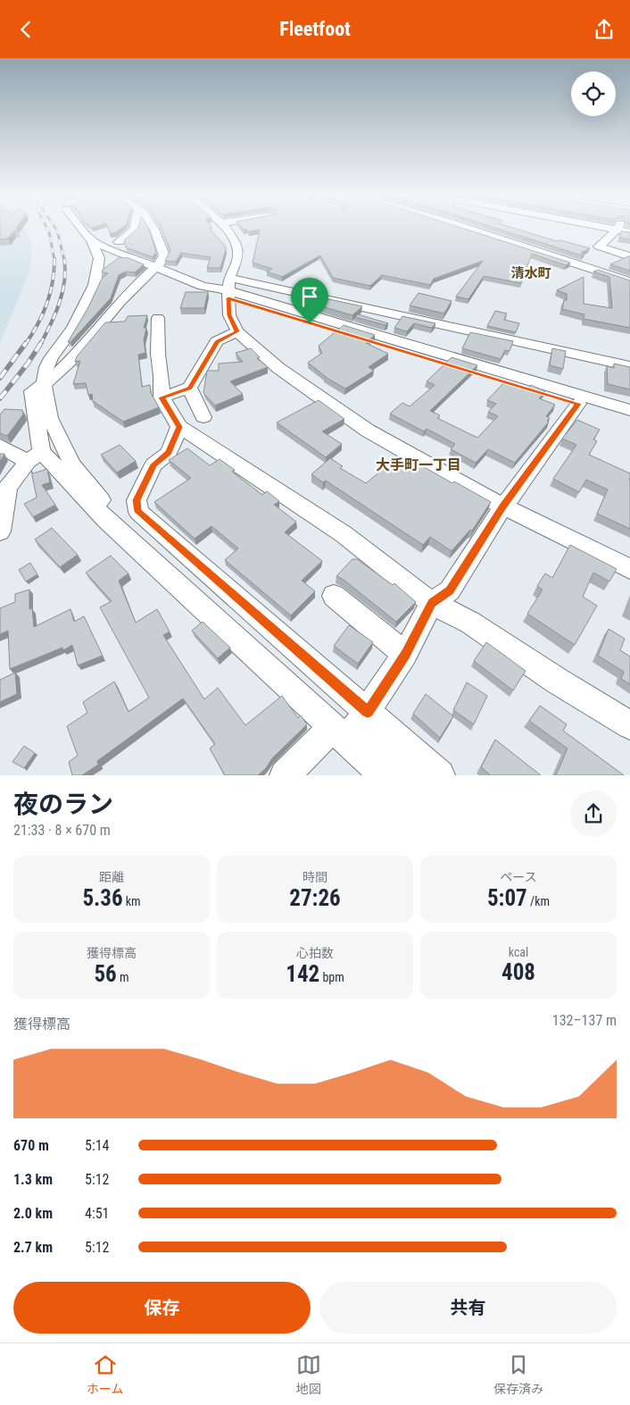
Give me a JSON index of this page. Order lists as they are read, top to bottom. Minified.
{"districts":["清水町","大手町一丁目"],"page":{"header":"Fleetfoot","heading":["夜のラン","21:33 · 8 × 670 m"],"stats":[["距離","5.36 km"],["時間","27:26"],["ペース","5:07 /km"],["獲得標高","56 m"],["心拍数","142 bpm"],["kcal","408"]],"chart":["獲得標高","132–137 m"],"list":[{"name":"670 m","note":"5:14"},{"name":"1.3 km","note":"5:12"},{"name":"2.0 km","note":"4:51"},{"name":"2.7 km","note":"5:12"}],"buttons":["保存","共有"],"tabs":["ホーム","地図","保存済み"]}}
